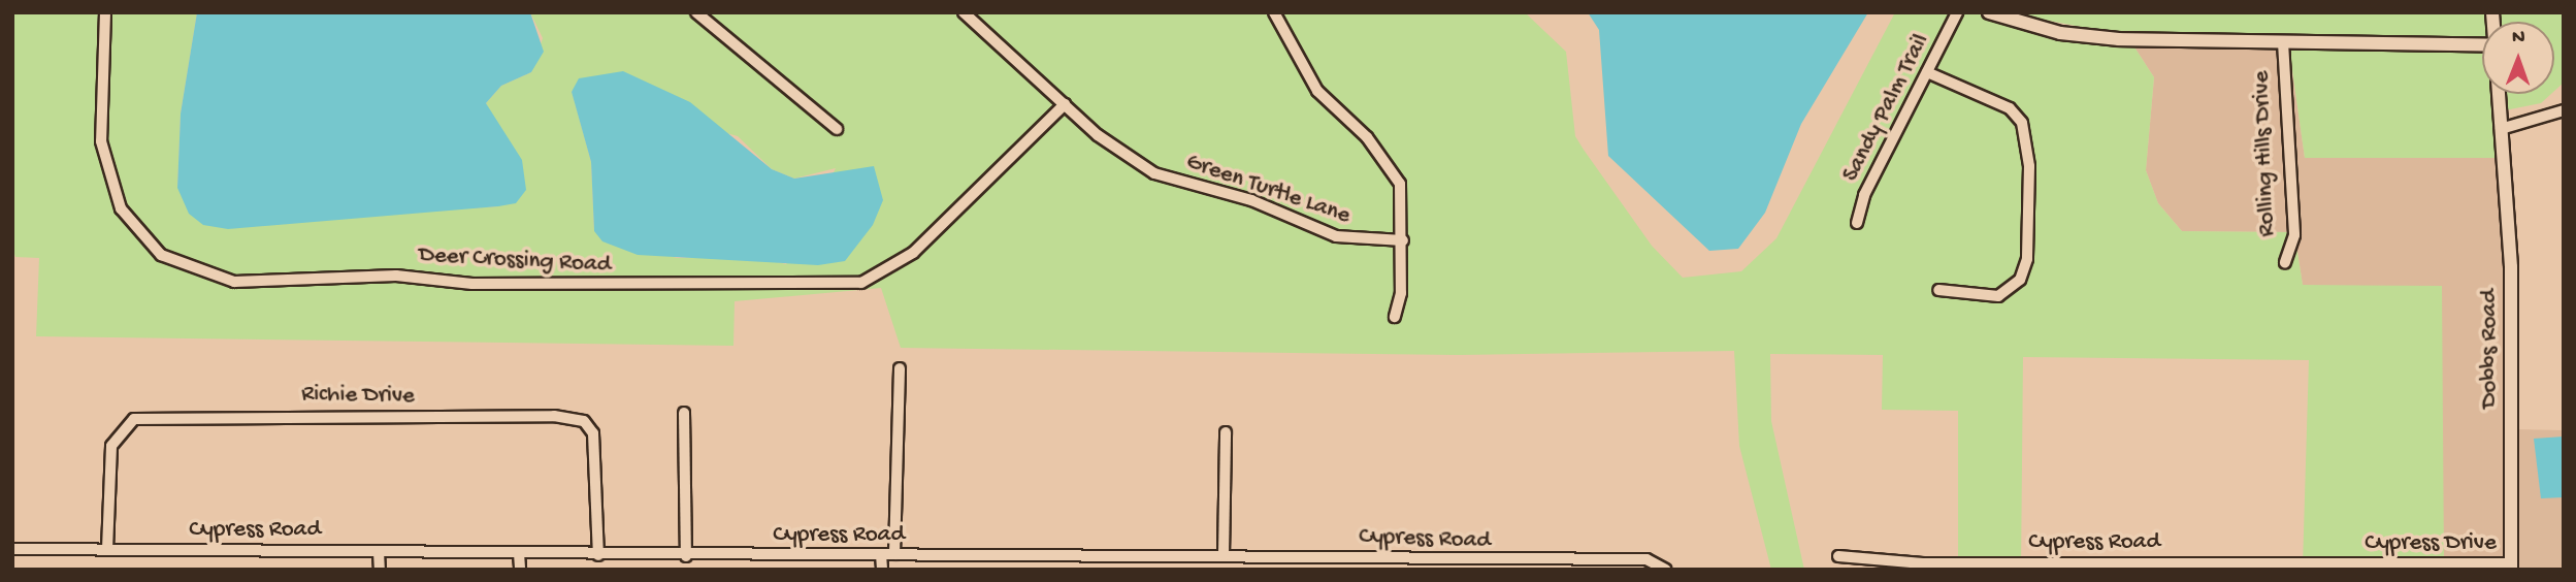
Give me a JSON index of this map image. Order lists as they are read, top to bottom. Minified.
{"streets":{"street":["Sandy Palm Trail","Rolling Hills Drive","Green Turtle Lane","Deer Crossing Road","Dobbs Road","Richie Drive","Cypress Road","Cypress Drive"]},"crossings":[["Green Turtle Lane","Deer Crossing Road"],["Dobbs Road","Cypress Drive"],["Richie Drive","Cypress Road"],["Cypress Road","Cypress Drive"]],"north":"top"}
